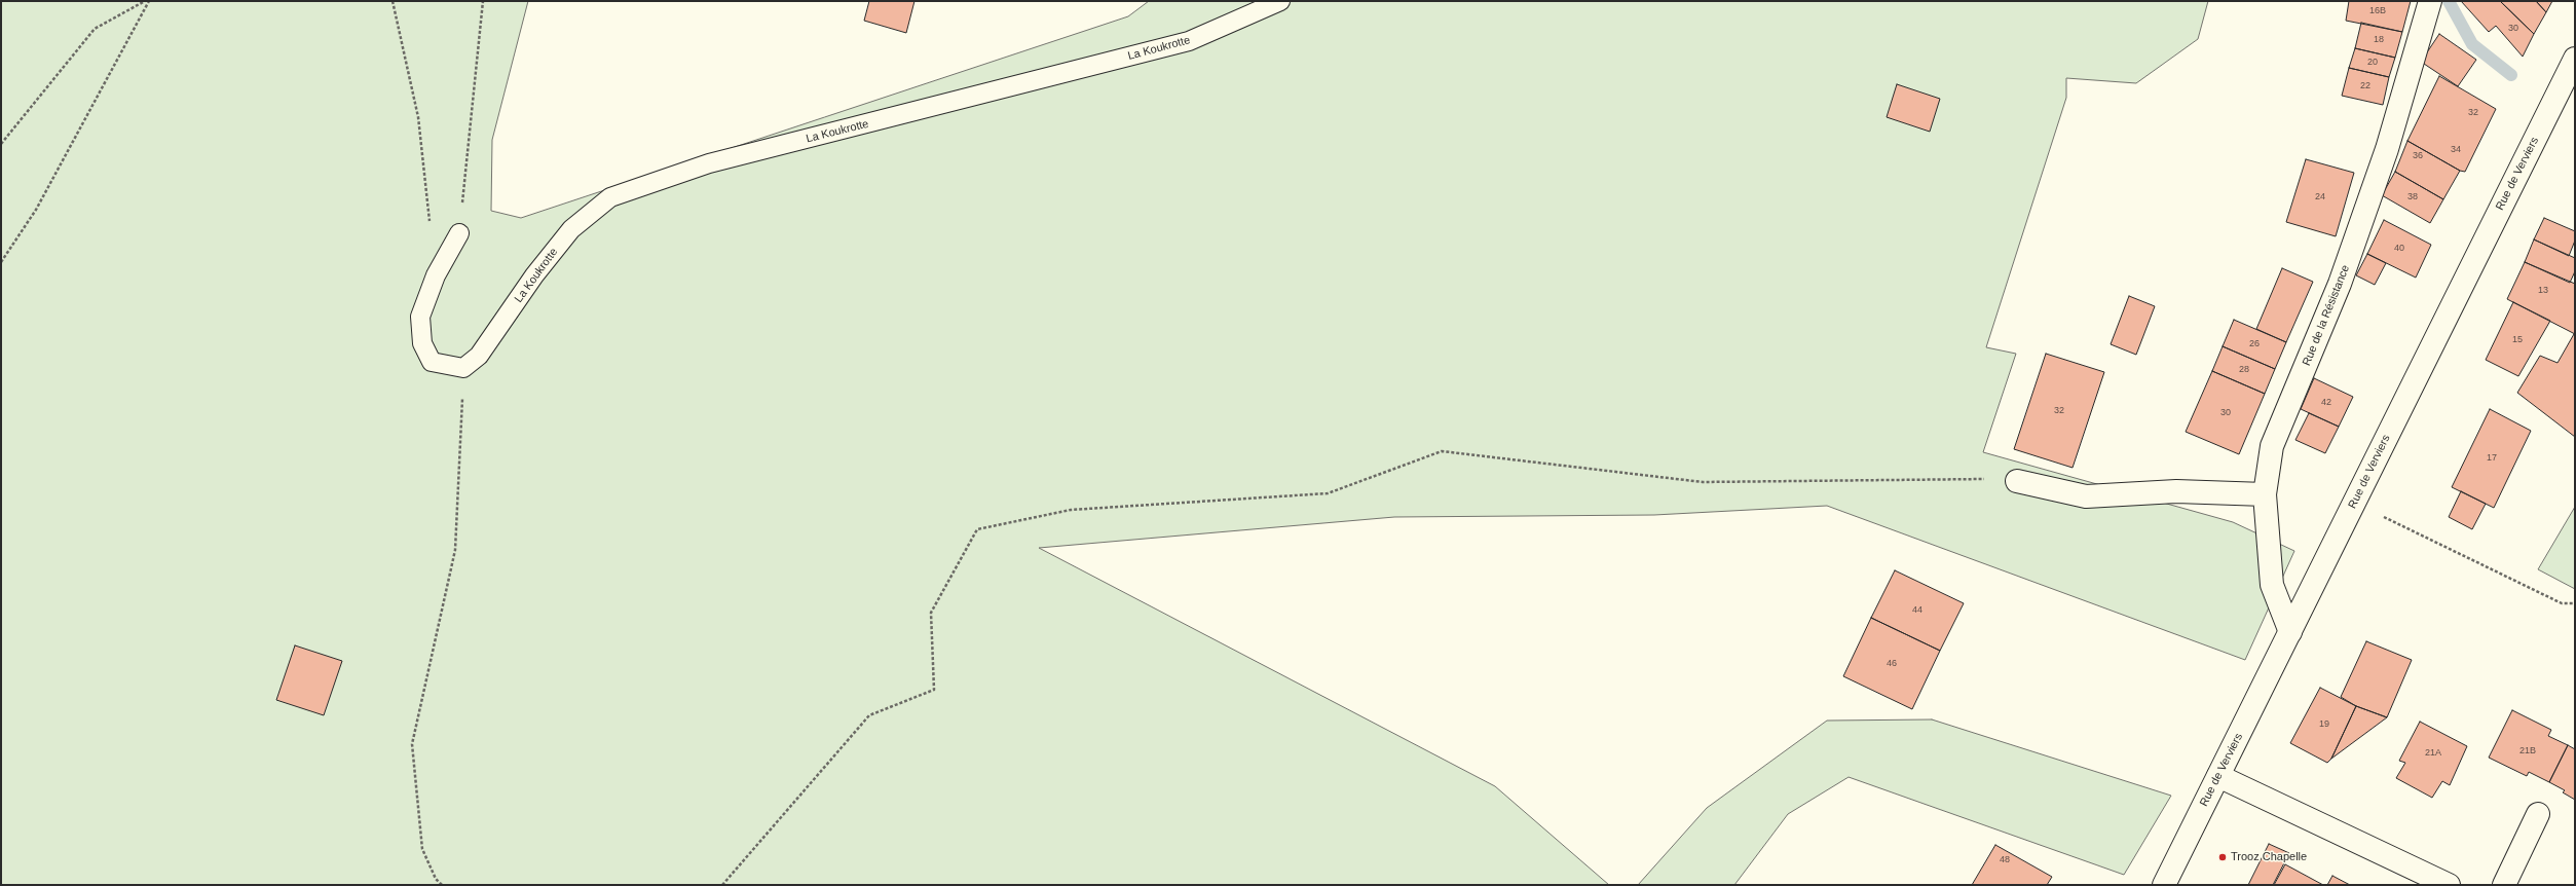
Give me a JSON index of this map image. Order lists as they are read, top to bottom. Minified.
{"streets":{"street":["Rue de Verviers","Rue de la Résistance"],"lane":["La Koukrotte"]},"crossings":[["Rue de Verviers","Rue de la Résistance"]],"places":["Trooz Chapelle"],"house_numbers":["16B","30","18","20","22","32","34","36","24","38","40","13","15","26","28","42","32","30","17","44","46","19","21B","21A","48"]}
